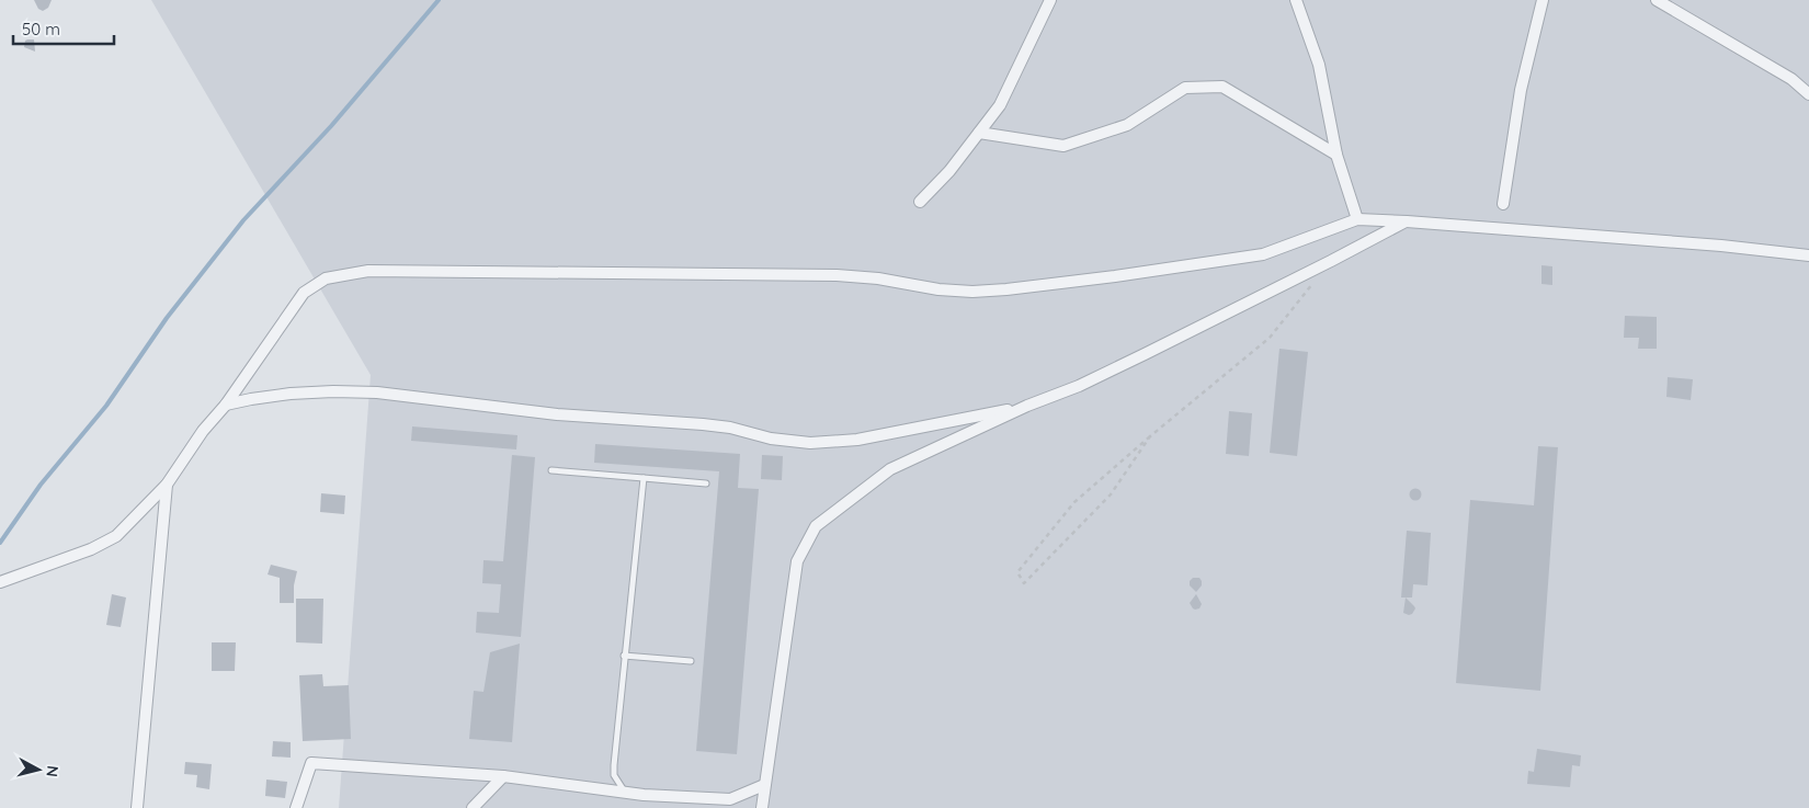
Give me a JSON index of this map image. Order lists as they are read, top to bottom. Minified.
{"scale_bar":"50 m","north":"right"}
